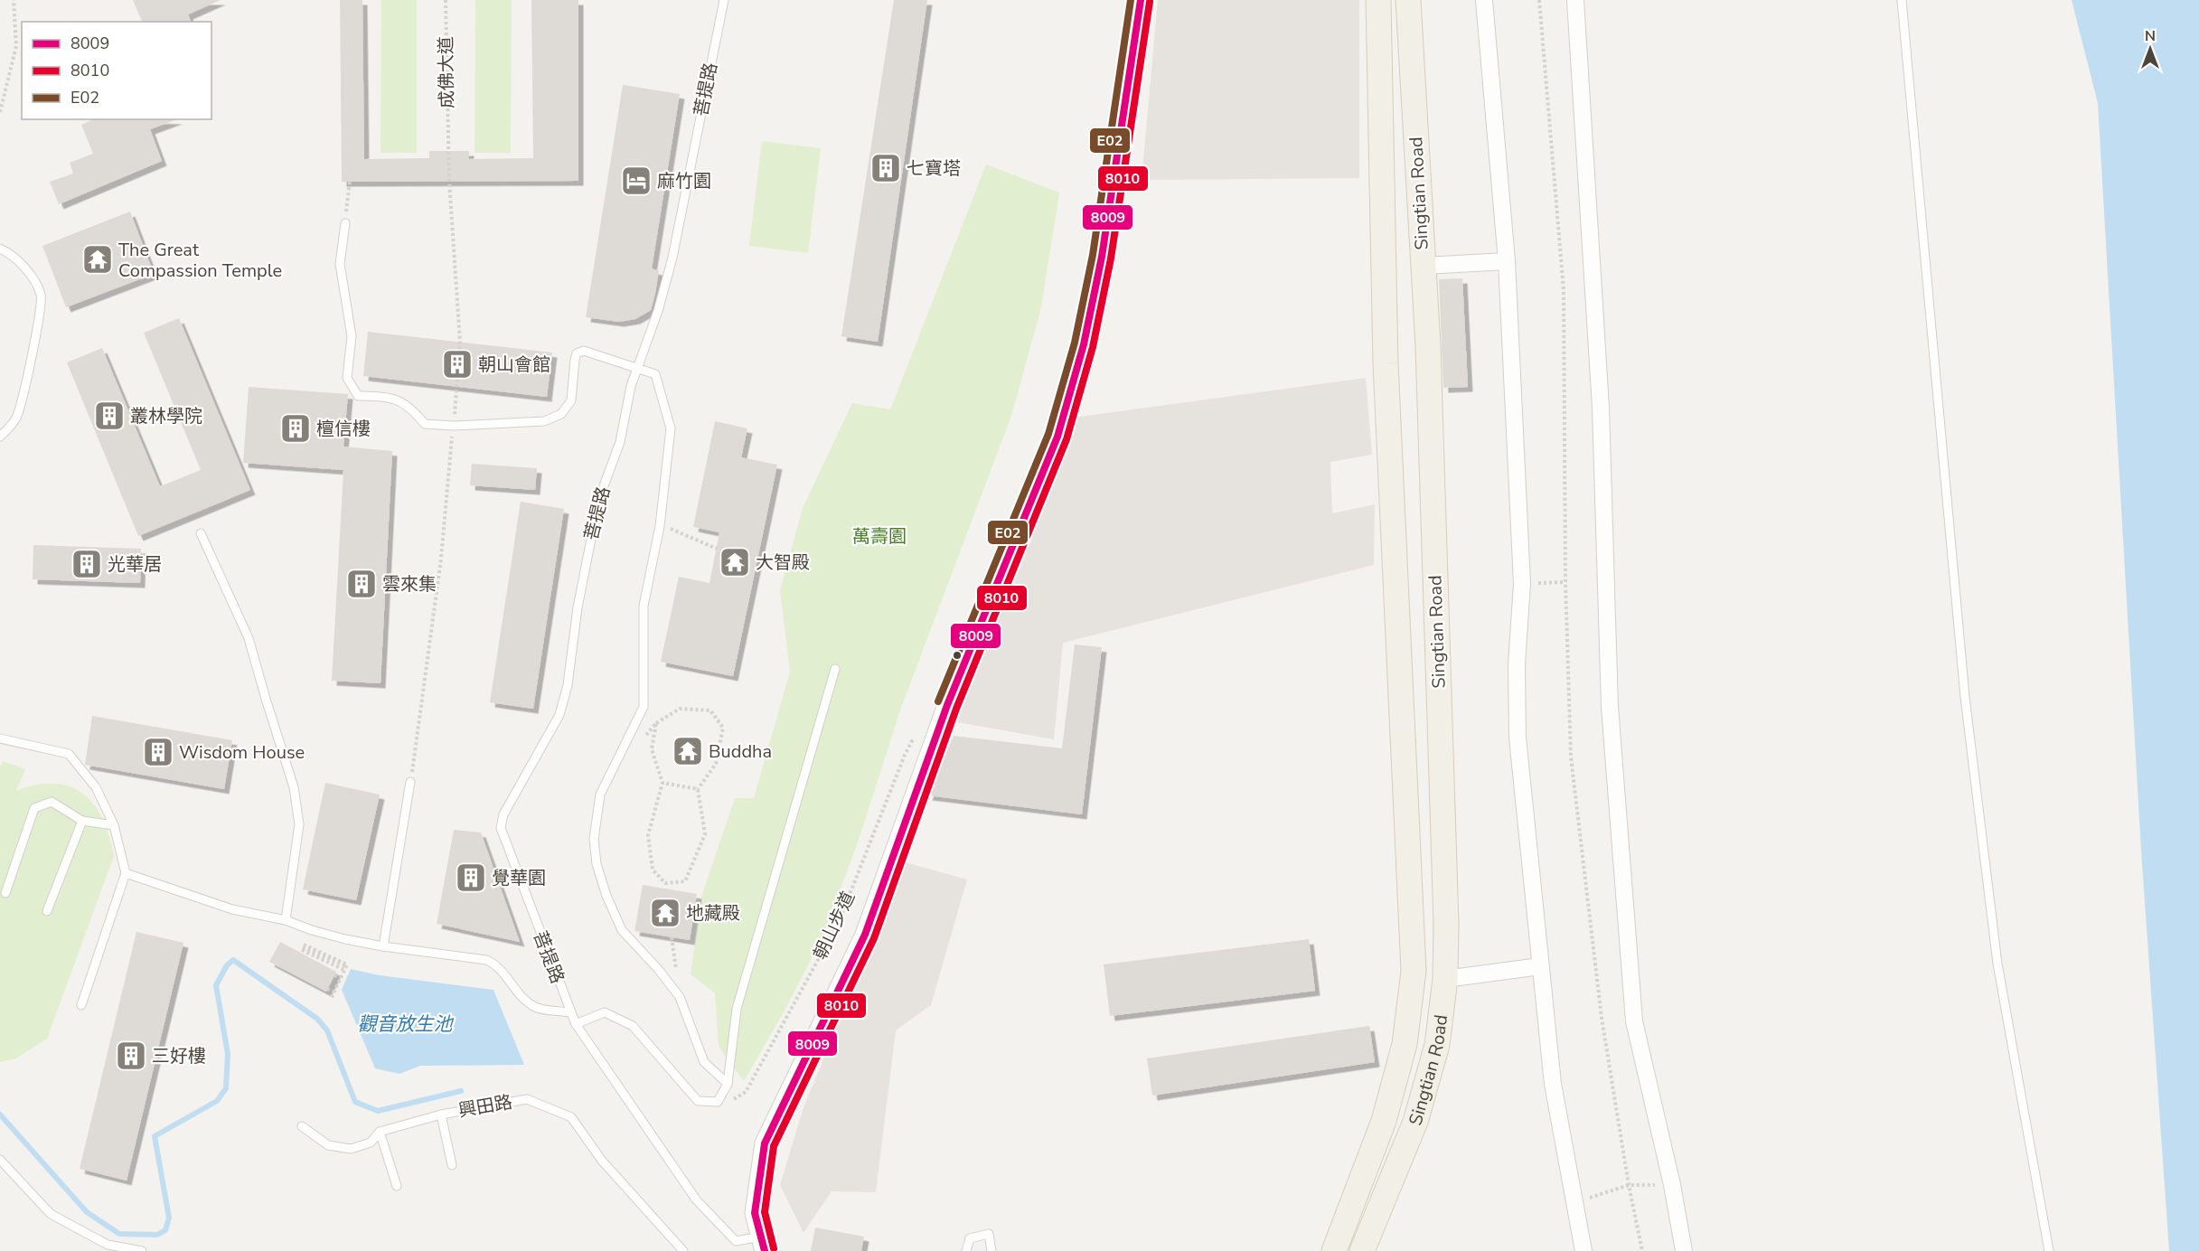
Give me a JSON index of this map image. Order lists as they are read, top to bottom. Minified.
{"streets":{"main road":["Singtian Road"],"lane":["菩提路","興田路"],"path":["成佛大道","朝山步道"]},"water":["觀音放生池"],"parks":["萬壽園"],"places":{"building":["七寶塔","朝山會館","叢林學院","檀信樓","光華居","雲來集","Wisdom House","覺華園","三好樓"],"hotel":["麻竹園"],"temple":["The Great Compassion Temple","大智殿","Buddha","地藏殿"]},"lines":["transit line 8009","transit line E02","transit line 8010"],"legend":["8009","8010","E02"],"north":"top"}
